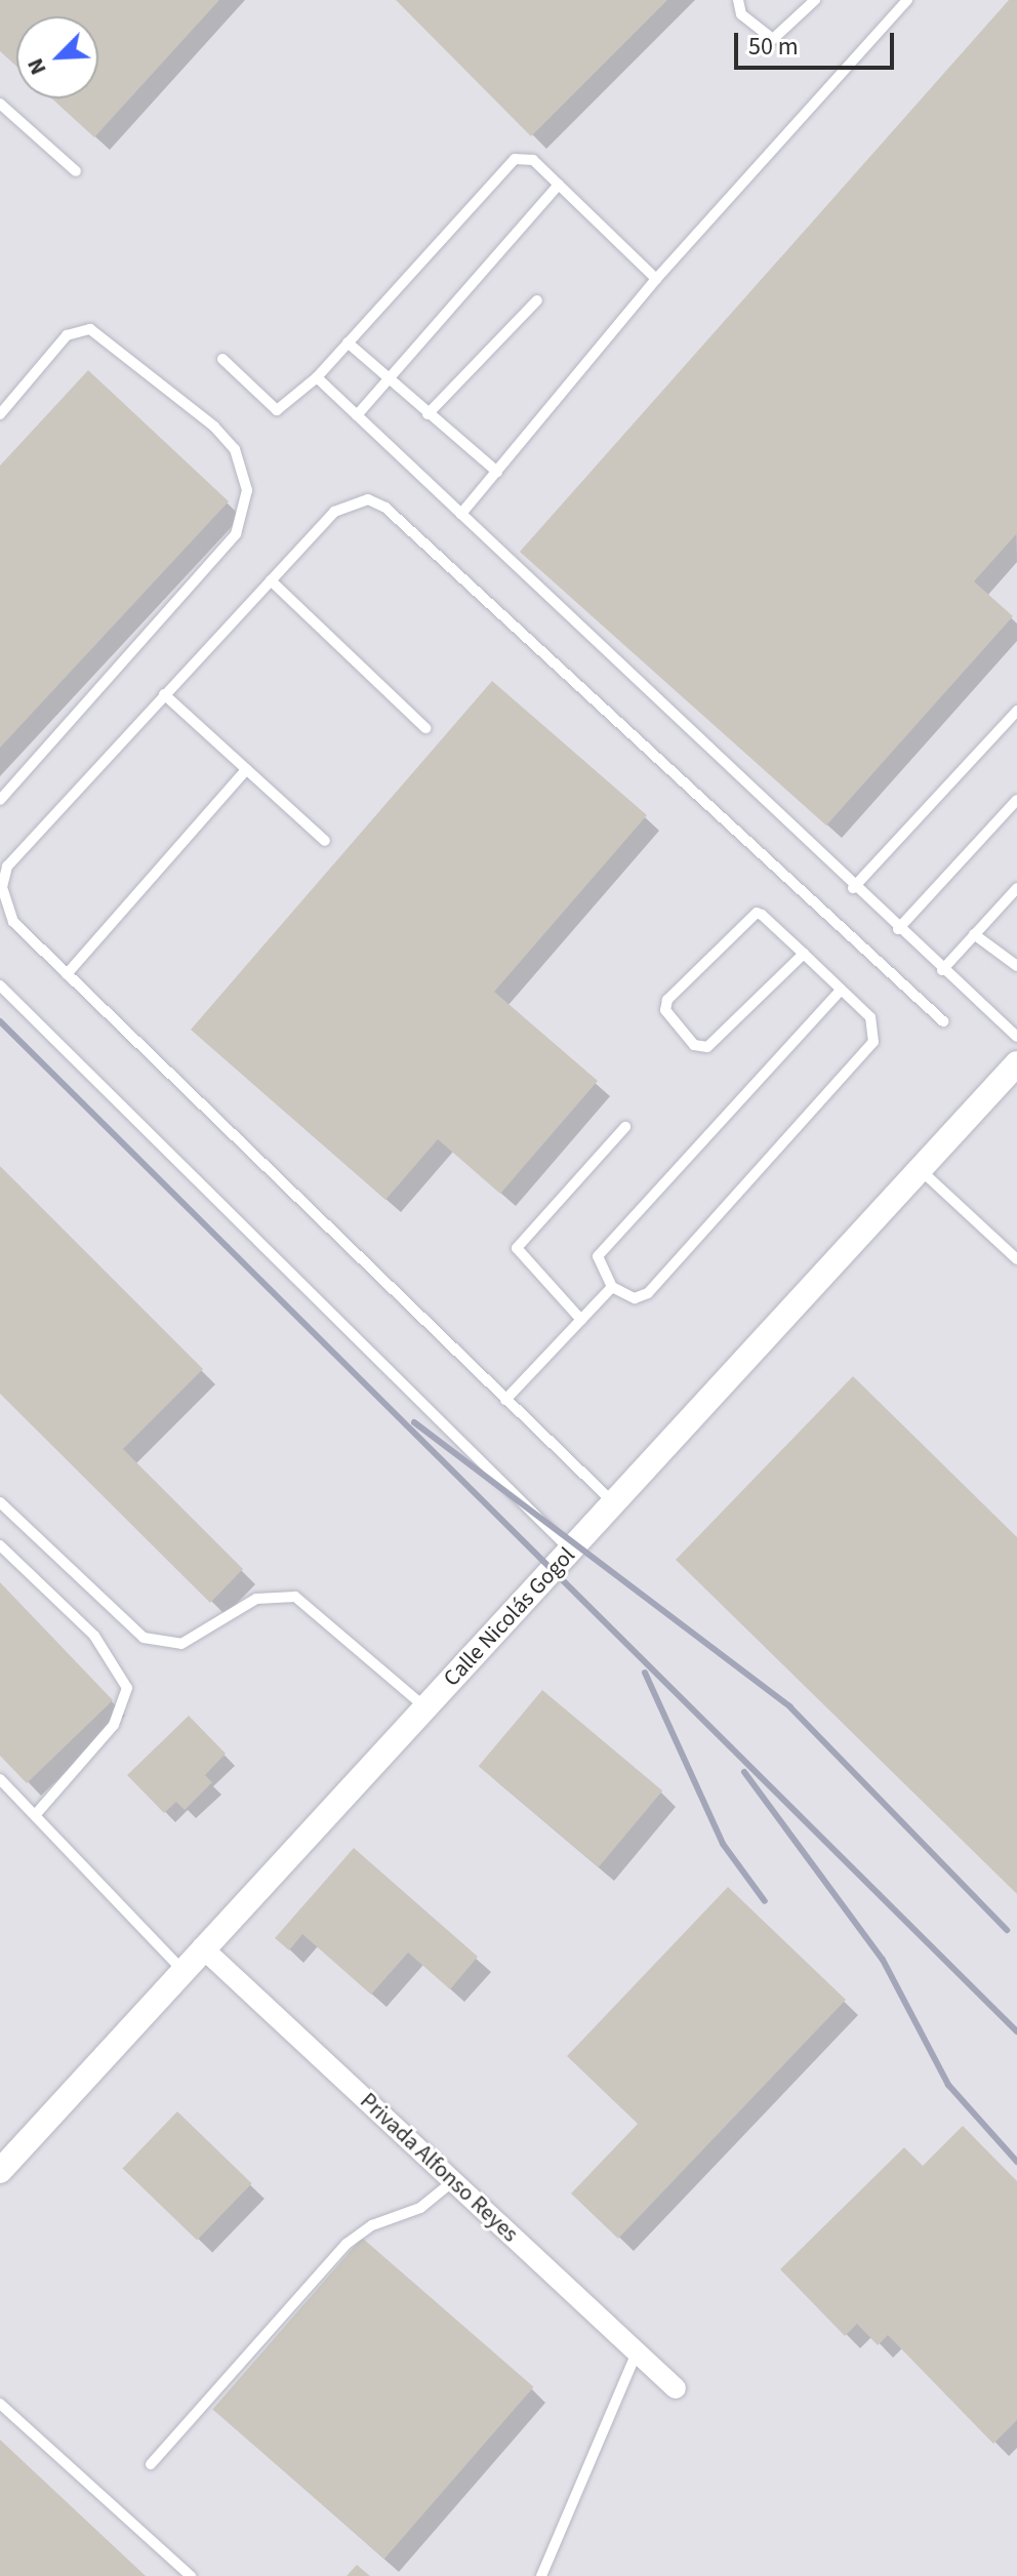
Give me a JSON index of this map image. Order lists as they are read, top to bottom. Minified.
{"streets":{"street":["Calle Nicolás Gogol","Privada Alfonso Reyes"]},"crossings":[["Calle Nicolás Gogol","Privada Alfonso Reyes"]],"scale_bar":"50 m","north":"bottom left"}
